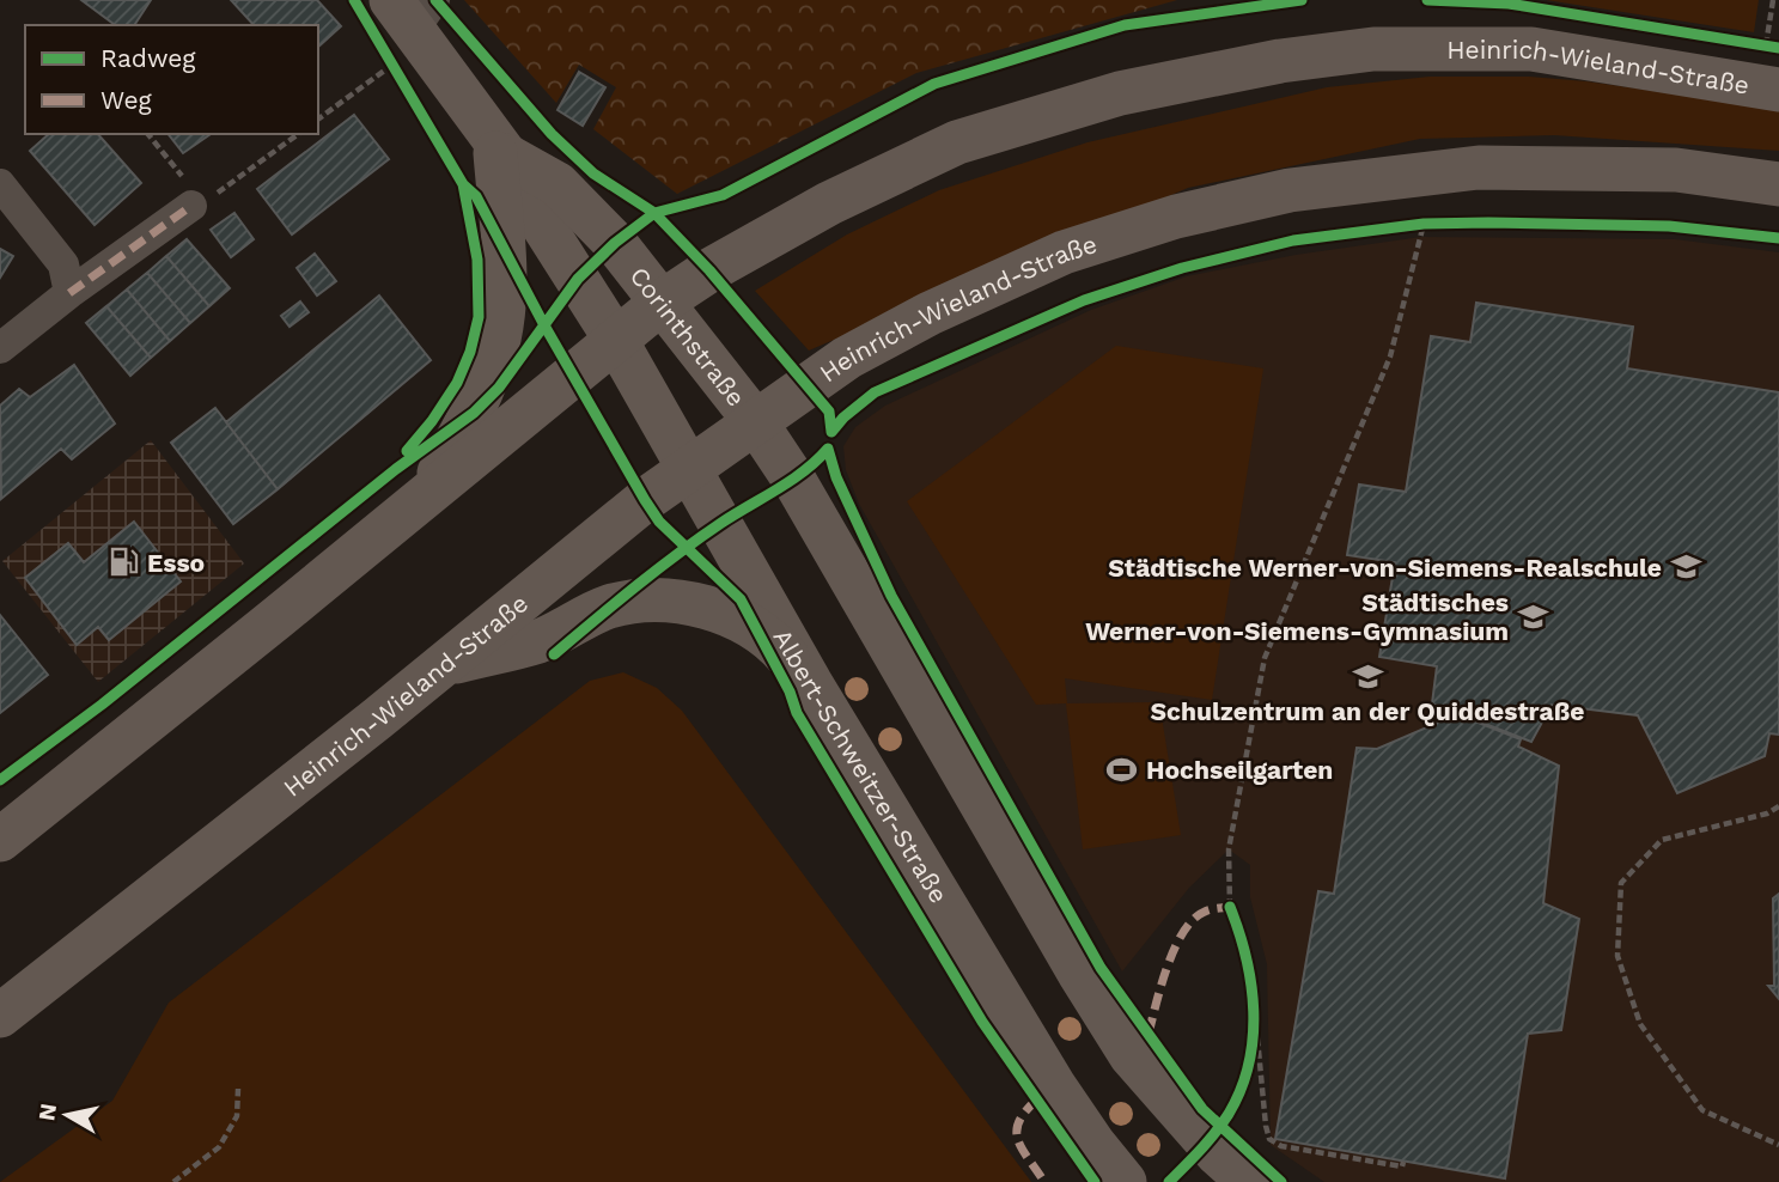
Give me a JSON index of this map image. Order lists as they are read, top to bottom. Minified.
{"streets":{"main road":["Heinrich-Wieland-Straße","Corinthstraße","Albert-Schweitzer-Straße"]},"crossings":[["Heinrich-Wieland-Straße","Corinthstraße"],["Heinrich-Wieland-Straße","Albert-Schweitzer-Straße"],["Corinthstraße","Albert-Schweitzer-Straße"]],"places":{"fuel station":["Esso"],"school or university":["Städtische Werner-von-Siemens-Realschule","Städtisches Werner-von-Siemens-Gymnasium","Schulzentrum an der Quiddestraße"],"sports":["Hochseilgarten"]},"legend":["Radweg","Weg"],"north":"left"}
